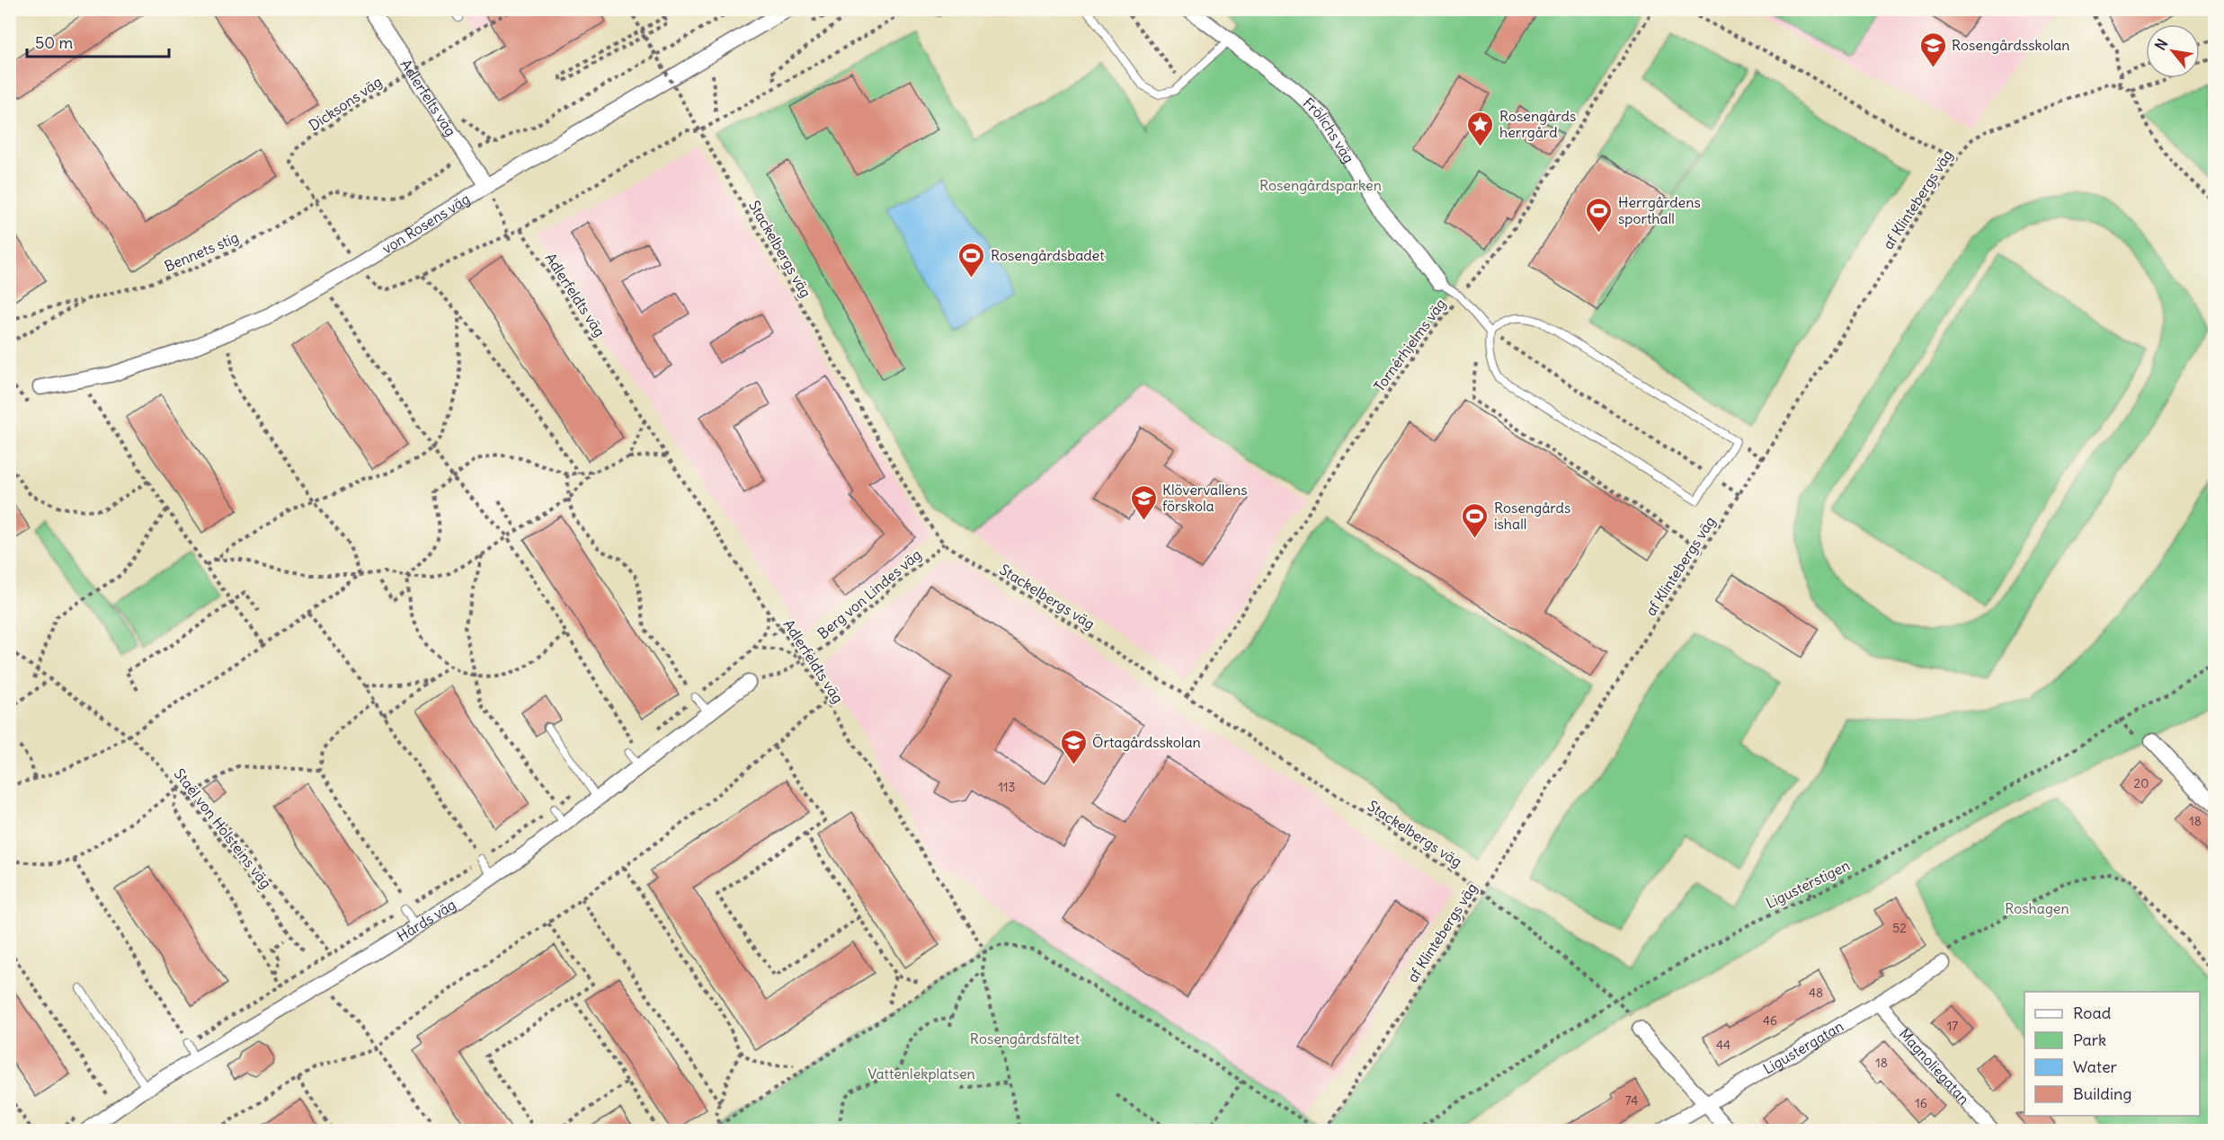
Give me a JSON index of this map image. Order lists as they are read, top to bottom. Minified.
{"streets":{"street":["Adlerfelts väg","Frölichs väg","von Rosens väg","Hårds väg","Ligustergatan","Magnoliegatan"],"path":["Dicksons väg","af Klintebergs väg","Stackelbergs väg","Bennets stig","Adlerfeldts väg","Tornérhjelms väg","Berg von Lindes väg","Staël von Holsteins väg","Ligusterstigen"]},"crossings":[["Adlerfelts väg","von Rosens väg"],["Dicksons väg","Bennets stig"],["af Klintebergs väg","Stackelbergs väg"],["Stackelbergs väg","Adlerfeldts väg"],["Stackelbergs väg","Tornérhjelms väg"],["Stackelbergs väg","Berg von Lindes väg"],["Stackelbergs väg","Ligusterstigen"],["Adlerfeldts väg","Berg von Lindes väg"],["Berg von Lindes väg","Hårds väg"],["Ligustergatan","Magnoliegatan"]],"parks":["Rosengårdsparken","Roshagen","Rosengårdsfältet","Vattenlekplatsen"],"places":{"school or university":["Rosengårdsskolan","Klövervallens förskola","Örtagårdsskolan"],"place":["Rosengårds herrgård"],"sports":["Herrgårdens sporthall","Rosengårdsbadet","Rosengårds ishall"]},"house_numbers":["20","113","18","52","48","46","17","44","18","74","16"],"legend":["Road","Park","Water","Building"],"scale_bar":"50 m","north":"top left"}
